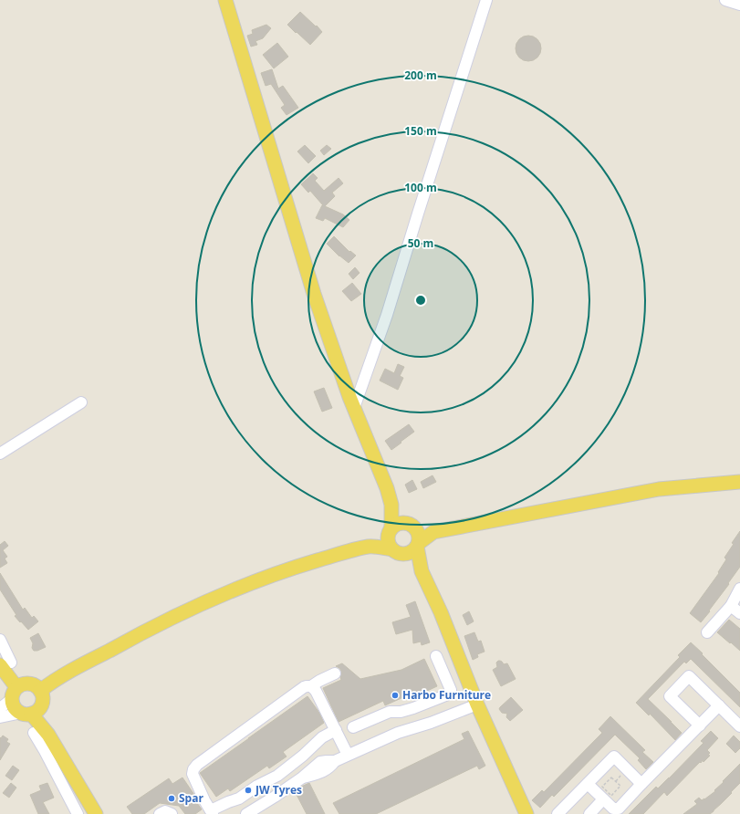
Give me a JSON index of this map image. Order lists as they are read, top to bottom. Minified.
{"places":["Harbo Furniture","JW Tyres","Spar"],"rings":["200 m","150 m","100 m","50 m"]}
